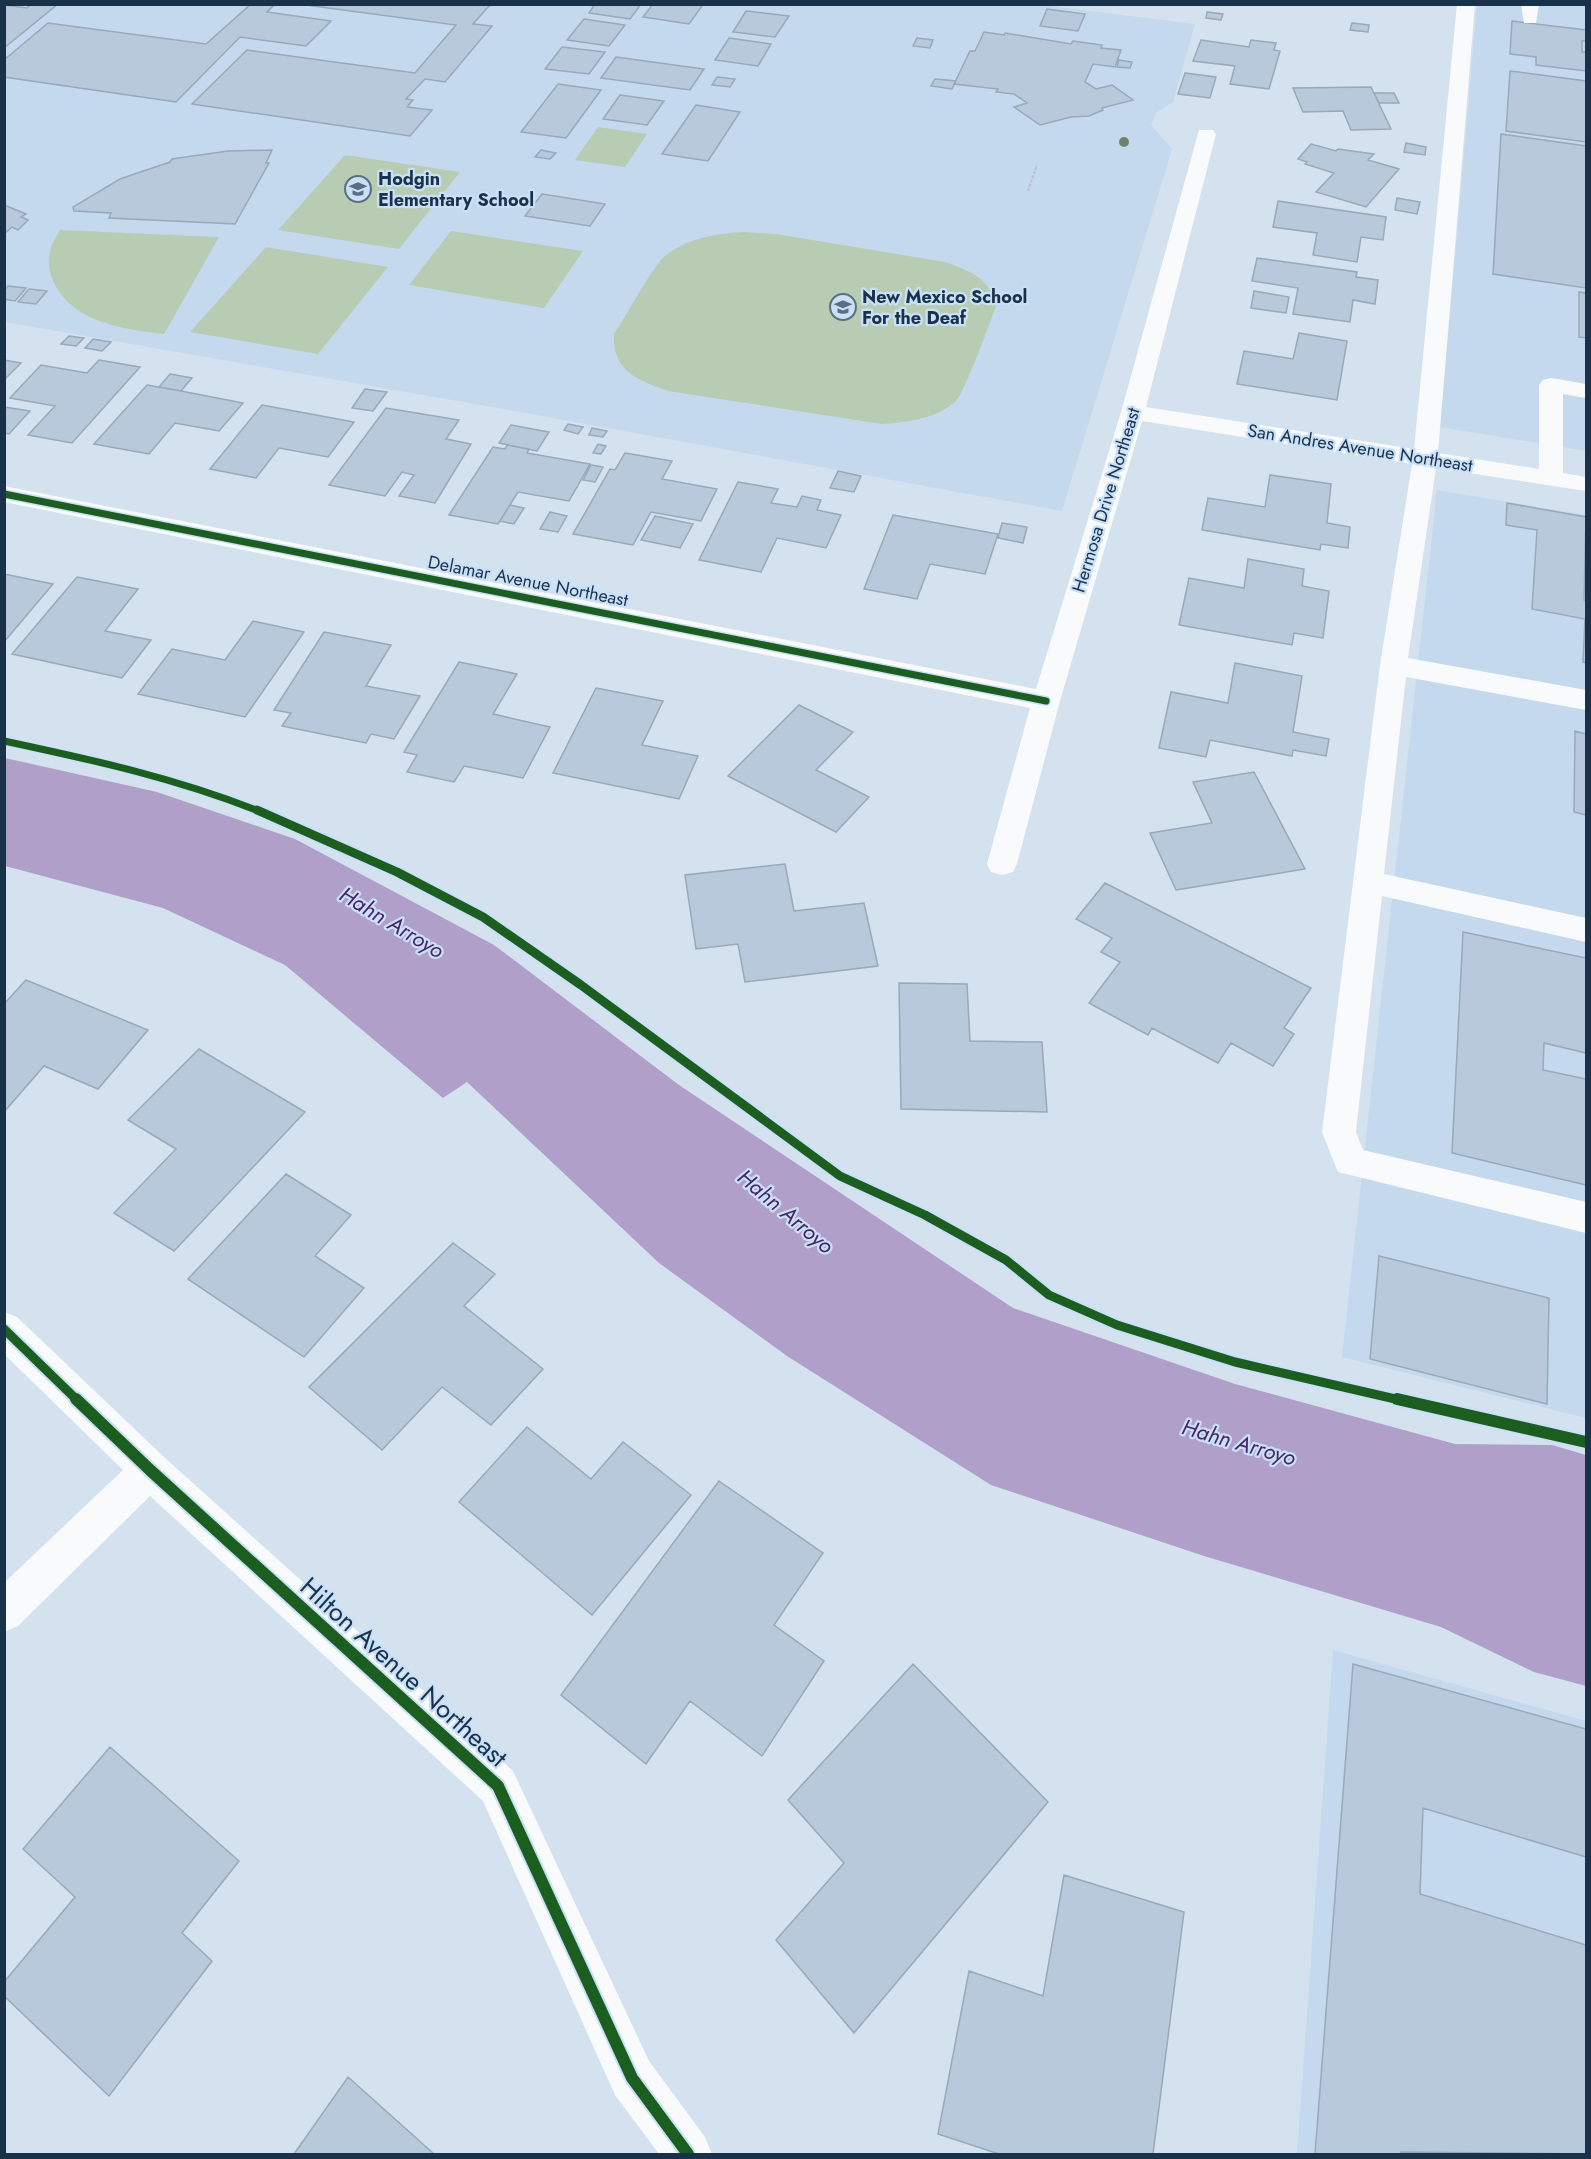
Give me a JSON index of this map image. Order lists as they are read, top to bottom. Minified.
{"streets":{"street":["San Andres Avenue Northeast","Hermosa Drive Northeast","Delamar Avenue Northeast","Hilton Avenue Northeast"]},"crossings":[["San Andres Avenue Northeast","Hermosa Drive Northeast"],["Hermosa Drive Northeast","Delamar Avenue Northeast"]],"water":["Hahn Arroyo"],"places":{"school or university":["Hodgin Elementary School","New Mexico School For the Deaf"]}}
